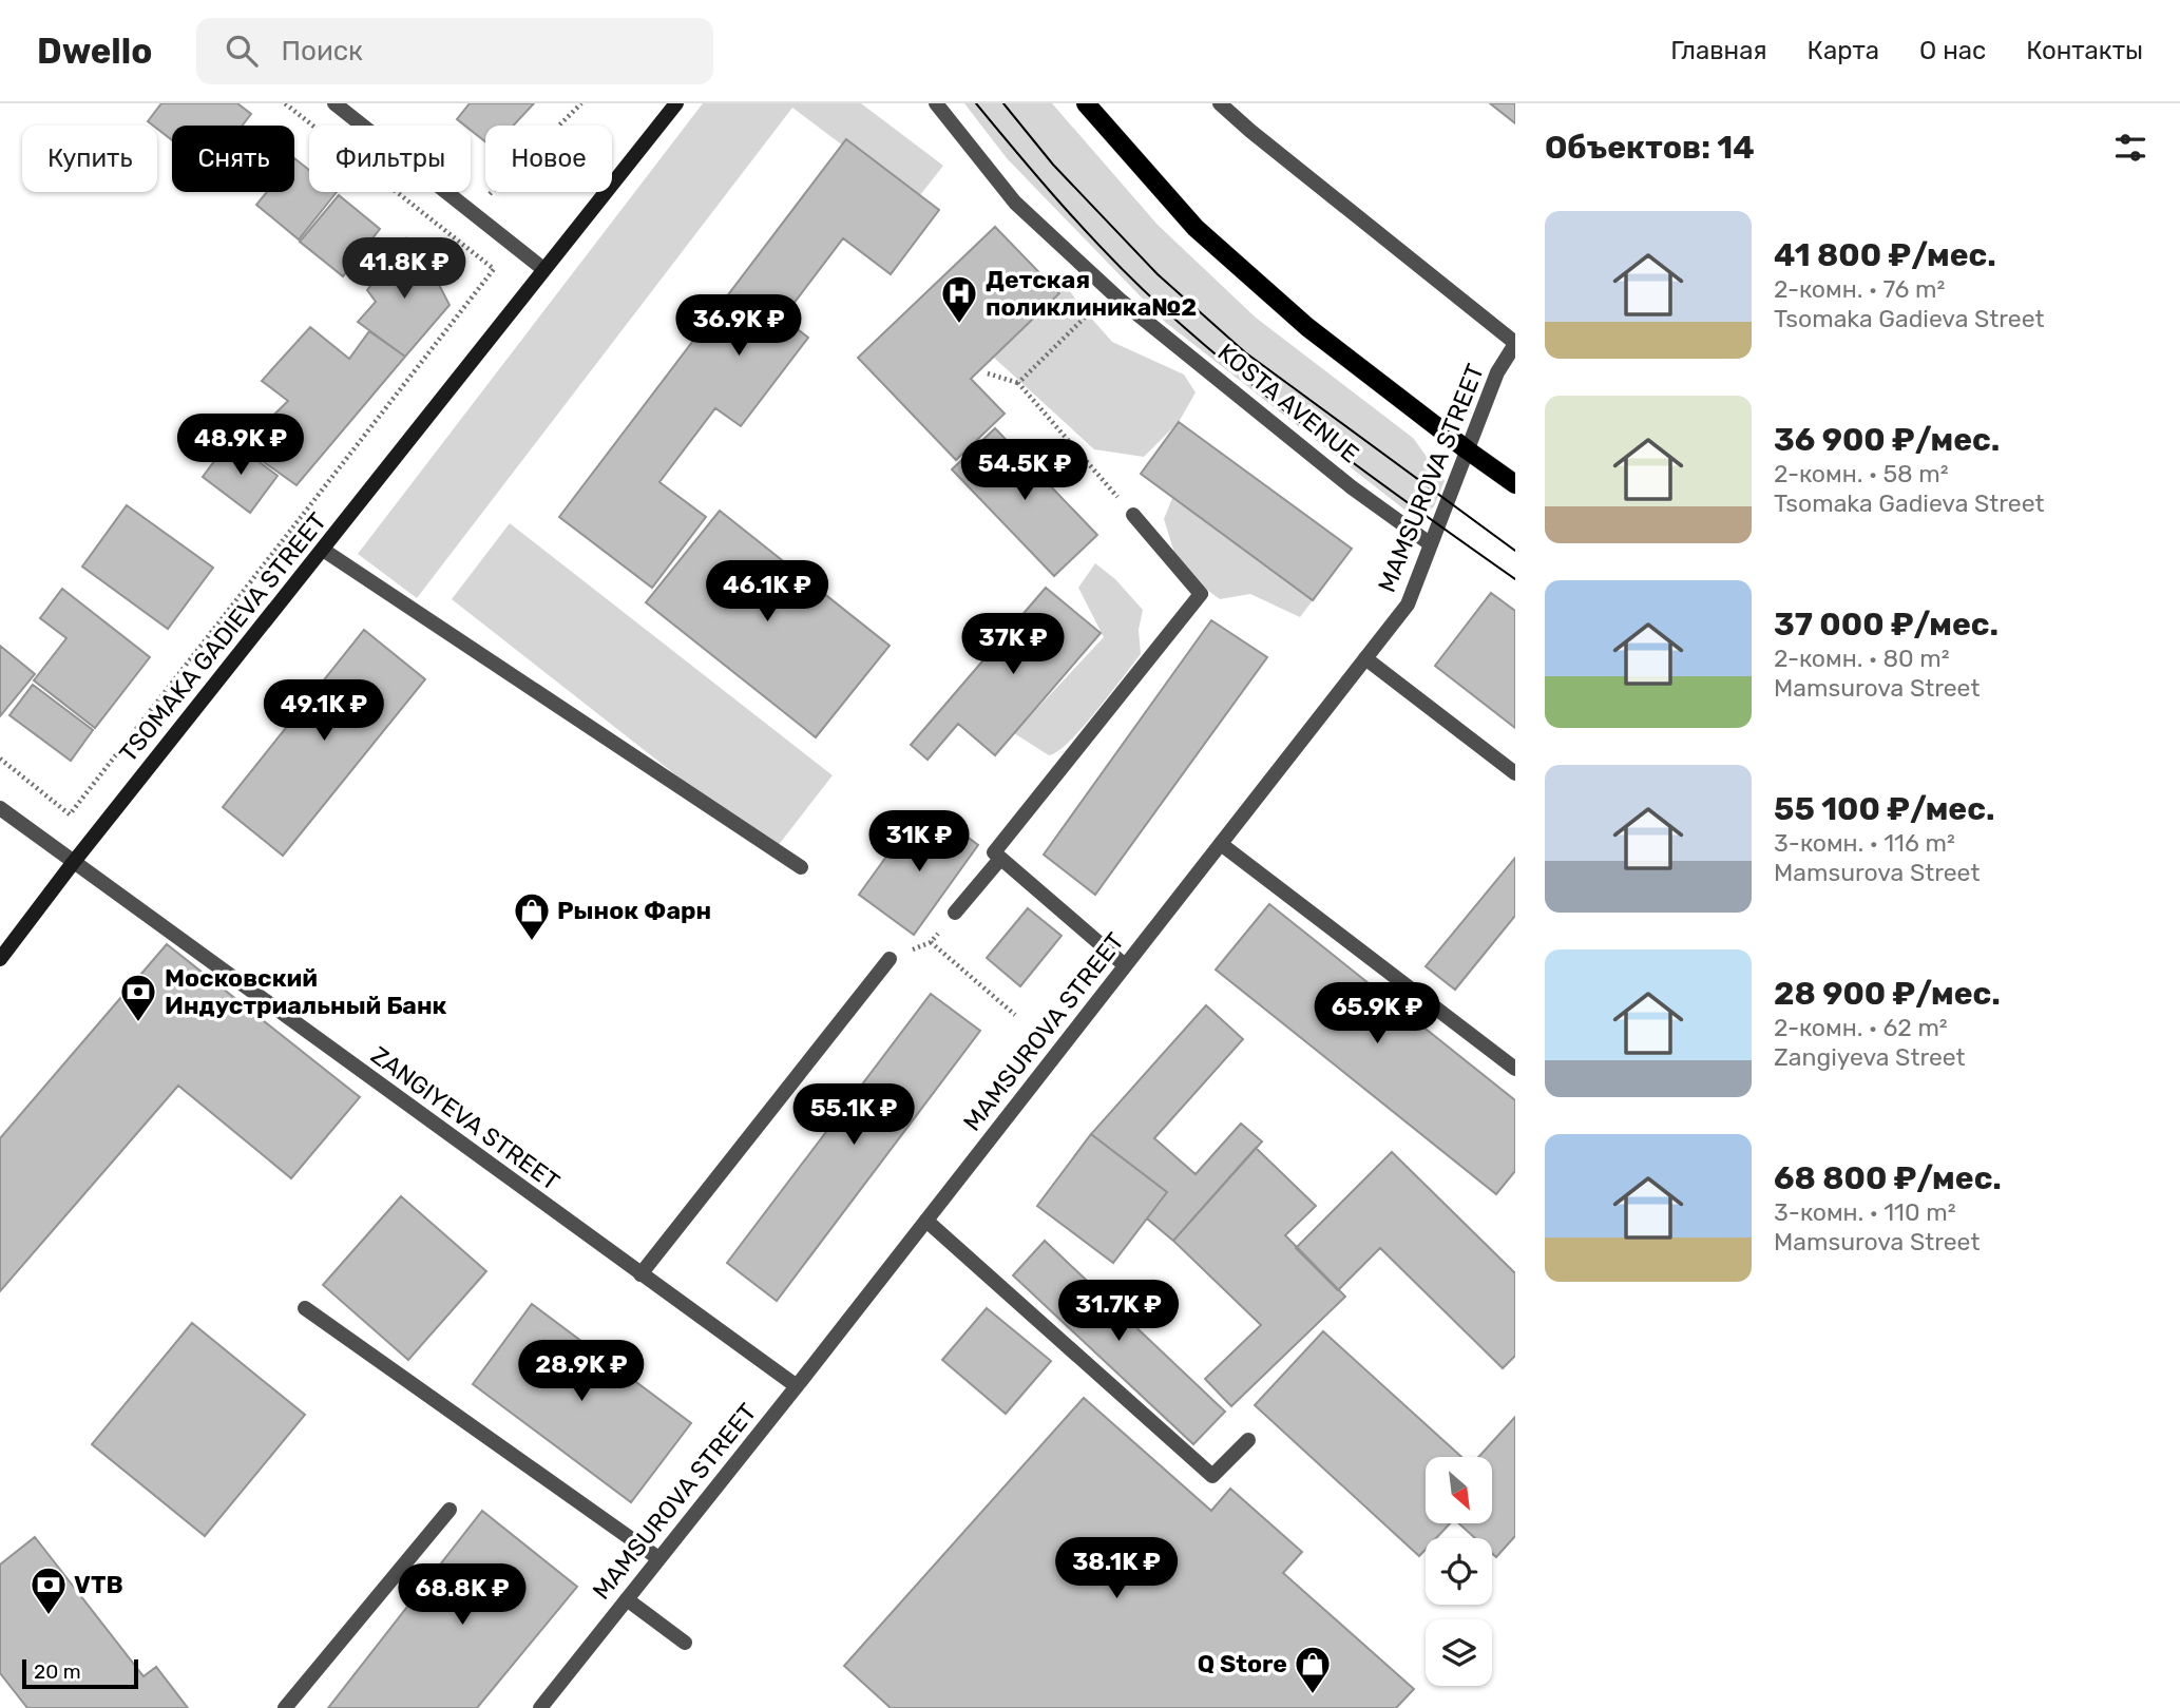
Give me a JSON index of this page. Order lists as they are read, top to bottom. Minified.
{"streets":{"main road":["TSOMAKA GADIEVA STREET"],"street":["KOSTA AVENUE","MAMSUROVA STREET","ZANGIYEVA STREET"]},"crossings":[["KOSTA AVENUE","MAMSUROVA STREET"],["MAMSUROVA STREET","ZANGIYEVA STREET"],["TSOMAKA GADIEVA STREET","ZANGIYEVA STREET"]],"places":{"hospital":["Детская поликлиника№2"],"shop":["Рынок Фарн","Q Store"],"bank":["Московский Индустриальный Банк","VTB"]},"scale_bar":"20 m","north":"bottom right","page":{"header":"Dwello","search":"Поиск","nav":["Главная","Карта","О нас","Контакты"],"heading":"Объектов: 14","chip":["Купить","Снять","Фильтры","Новое"],"list":[{"name":"41 800 ₽/мес.","note":"2-комн. · 76 m² · Tsomaka Gadieva Street"},{"name":"36 900 ₽/мес.","note":"2-комн. · 58 m² · Tsomaka Gadieva Street"},{"name":"37 000 ₽/мес.","note":"2-комн. · 80 m² · Mamsurova Street"},{"name":"55 100 ₽/мес.","note":"3-комн. · 116 m² · Mamsurova Street"},{"name":"28 900 ₽/мес.","note":"2-комн. · 62 m² · Zangiyeva Street"},{"name":"68 800 ₽/мес.","note":"3-комн. · 110 m² · Mamsurova Street"}],"price":["41.8K ₽","36.9K ₽","48.9K ₽","54.5K ₽","46.1K ₽","37K ₽","49.1K ₽","31K ₽","65.9K ₽","55.1K ₽","31.7K ₽","28.9K ₽","38.1K ₽","68.8K ₽"],"scale":"20 m"}}
